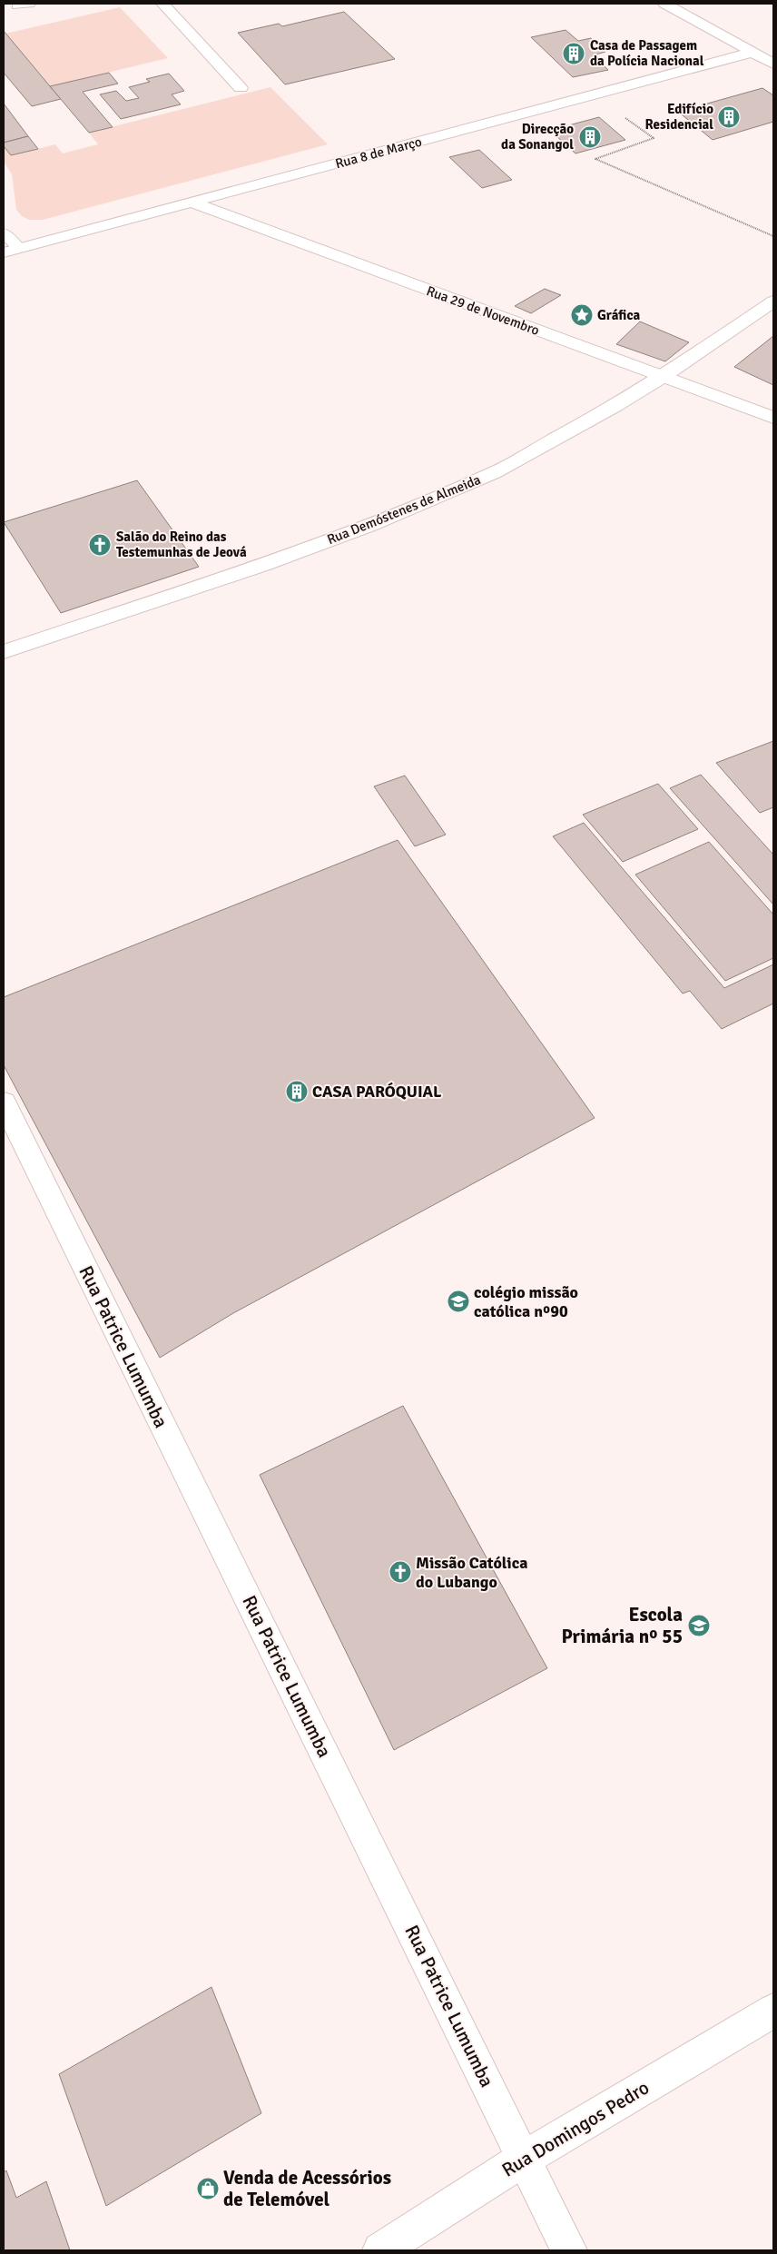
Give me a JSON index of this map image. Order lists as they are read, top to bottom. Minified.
{"streets":{"street":["Rua 8 de Março","Rua 29 de Novembro","Rua Demóstenes de Almeida","Rua Patrice Lumumba","Rua Domingos Pedro"]},"crossings":[["Rua 8 de Março","Rua 29 de Novembro"],["Rua 29 de Novembro","Rua Demóstenes de Almeida"],["Rua Patrice Lumumba","Rua Domingos Pedro"]],"places":{"building":["Casa de Passagem da Polícia Nacional","Edifício Residencial","Direcção da Sonangol","CASA PARÓQUIAL"],"place":["Gráfica"],"church":["Salão do Reino das Testemunhas de Jeová","Missão Católica do Lubango"],"school or university":["colégio missão católica nº90","Escola Primária nº 55"],"shop":["Venda de Acessórios de Telemóvel"]}}
